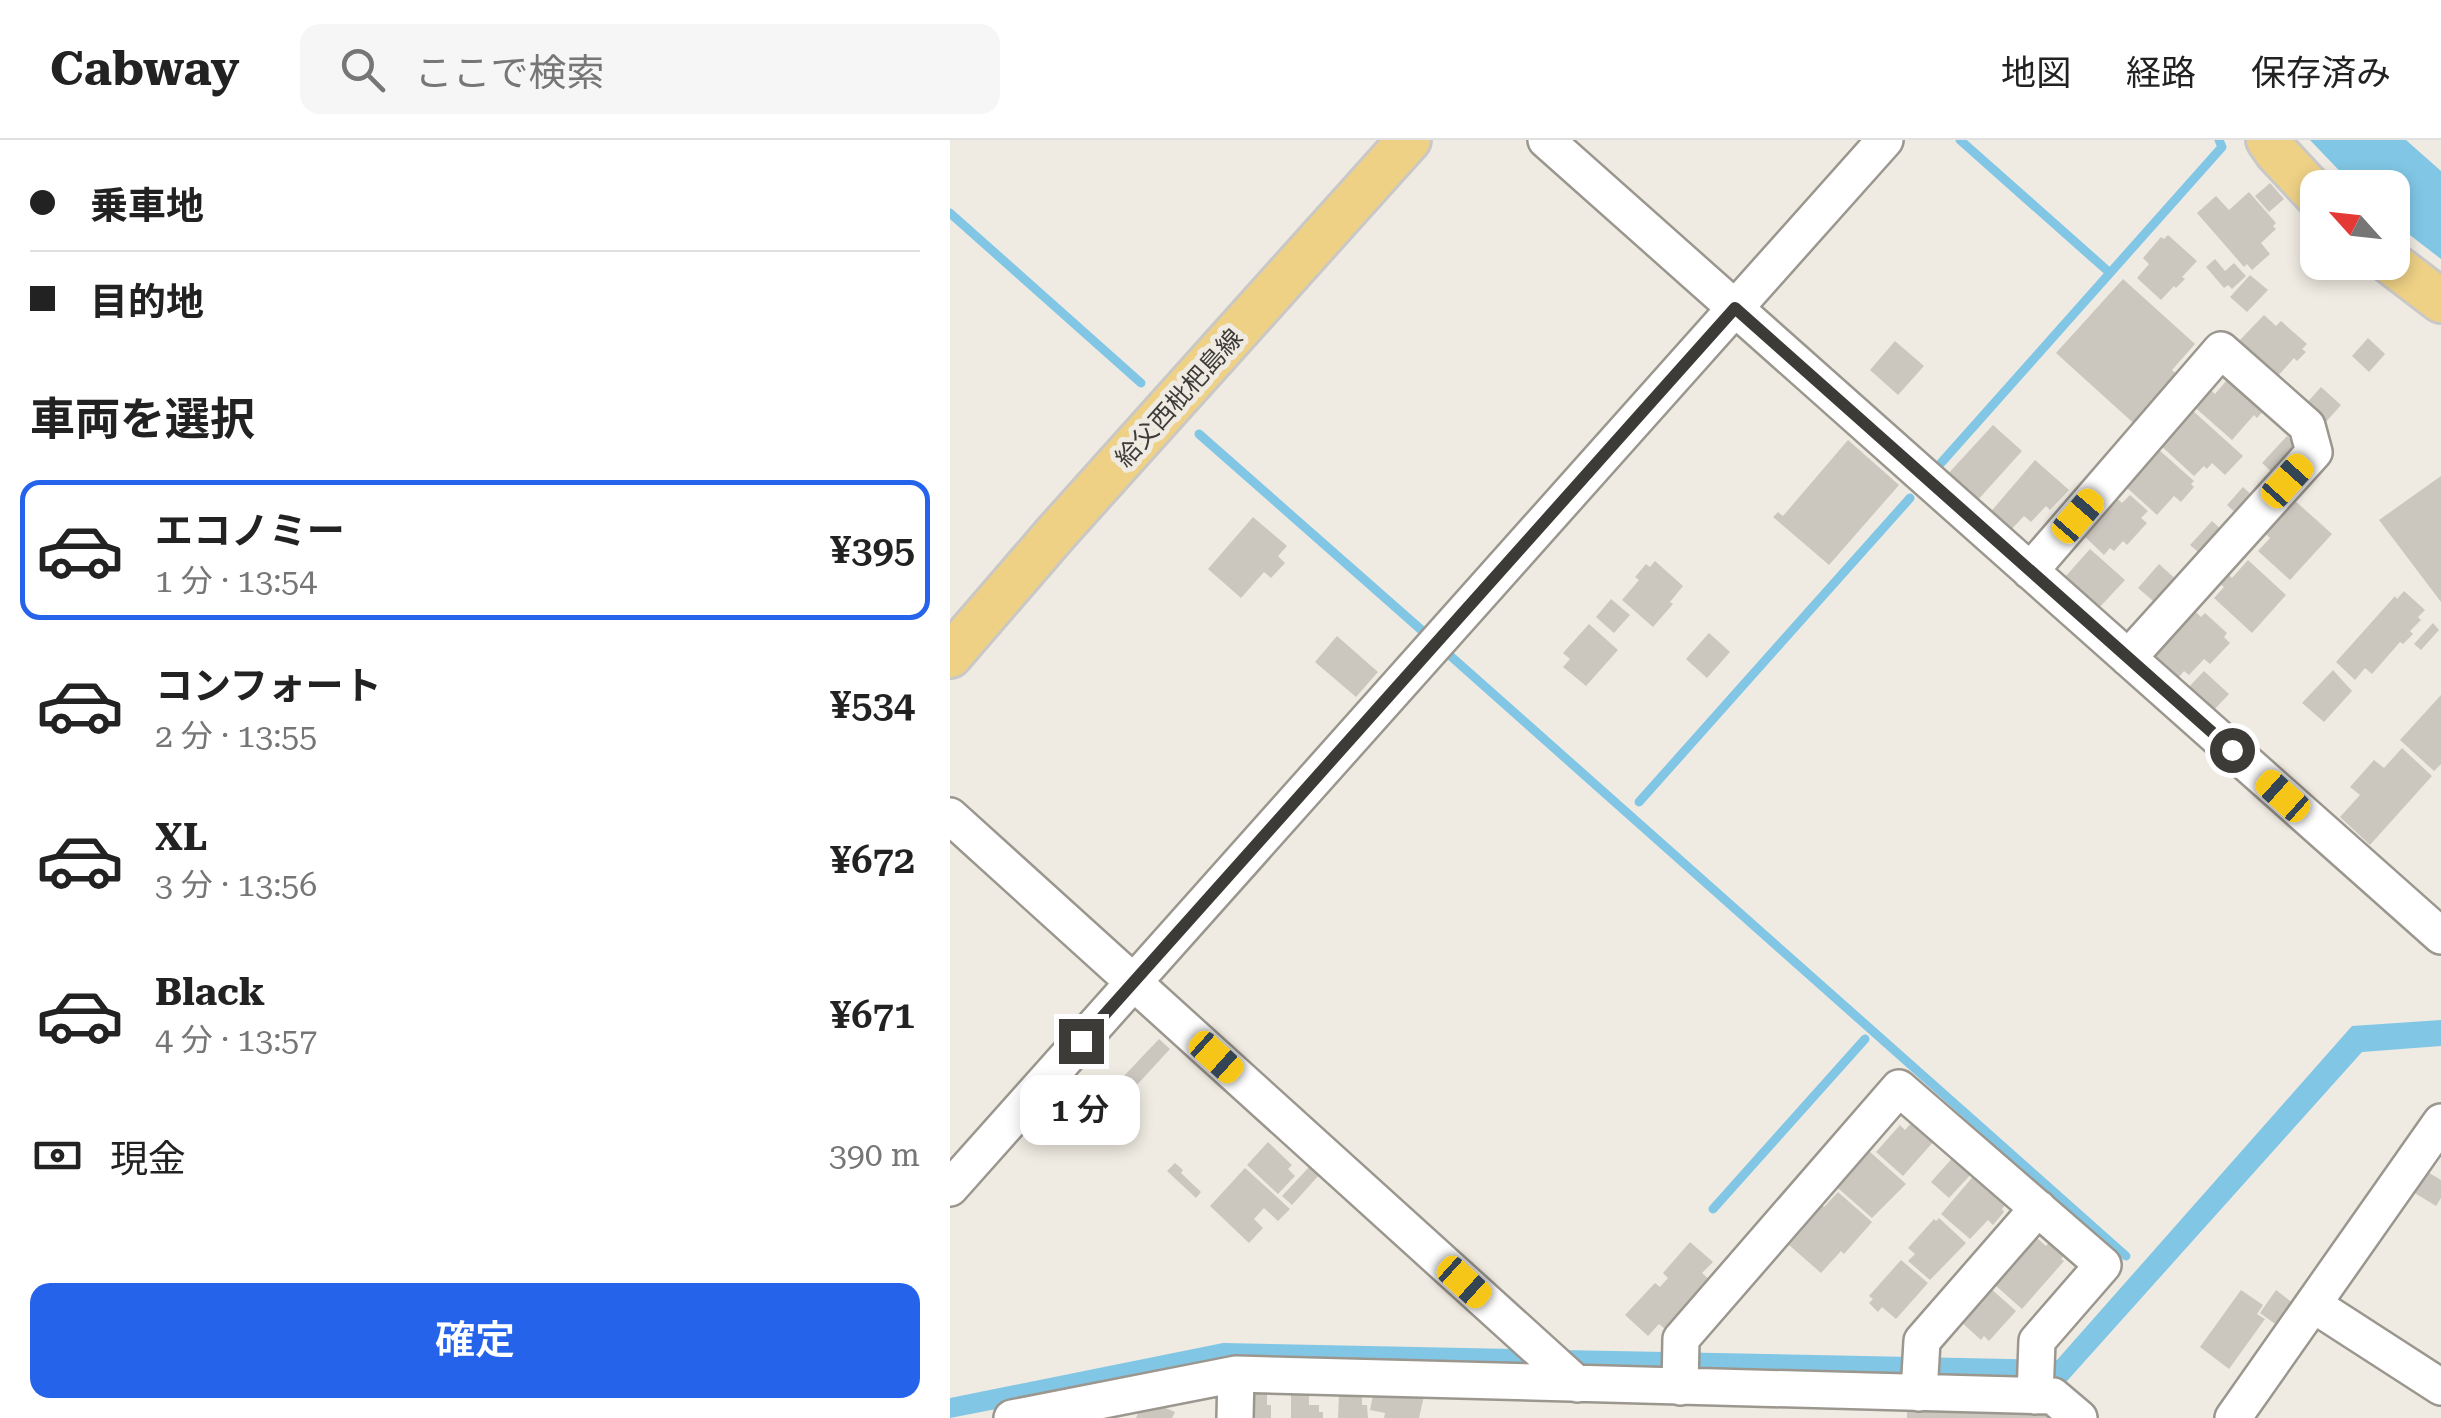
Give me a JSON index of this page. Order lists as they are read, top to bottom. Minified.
{"streets":{"main road":["給父西枇杷島線"]},"north":"top left","page":{"header":"Cabway","search":"ここで検索","nav":["地図","経路","保存済み"],"banner":["乗車地","目的地"],"heading":"車両を選択","list":[{"name":"エコノミー","note":"1 分 · 13:54","value":"¥395"},{"name":"コンフォート","note":"2 分 · 13:55","value":"¥534"},{"name":"XL","note":"3 分 · 13:56","value":"¥672"},{"name":"Black","note":"4 分 · 13:57","value":"¥671"}],"bubble":"1 分","pay":["現金","390 m"],"buttons":"確定"}}
